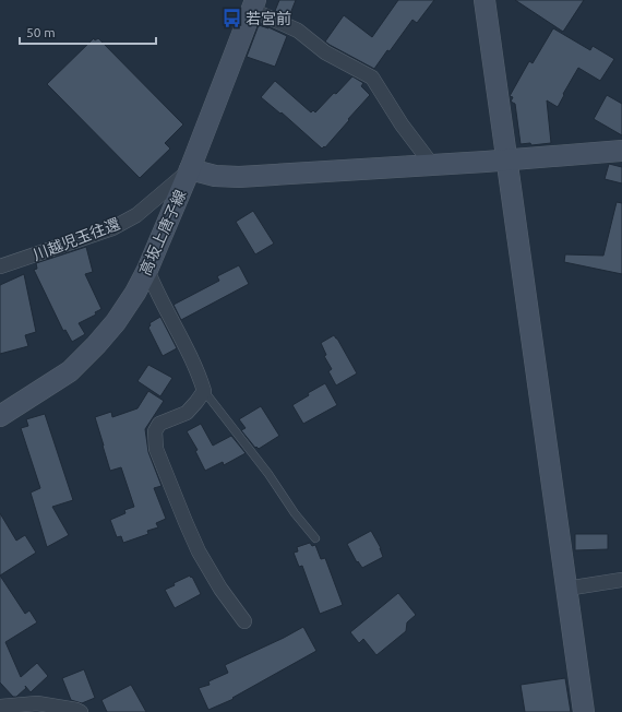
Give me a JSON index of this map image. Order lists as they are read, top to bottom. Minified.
{"streets":{"street":["高坂上唐子線","川越児玉往還"]},"crossings":[["高坂上唐子線","川越児玉往還"]],"places":{"bus stop":["若宮前"]},"scale_bar":"50 m"}
